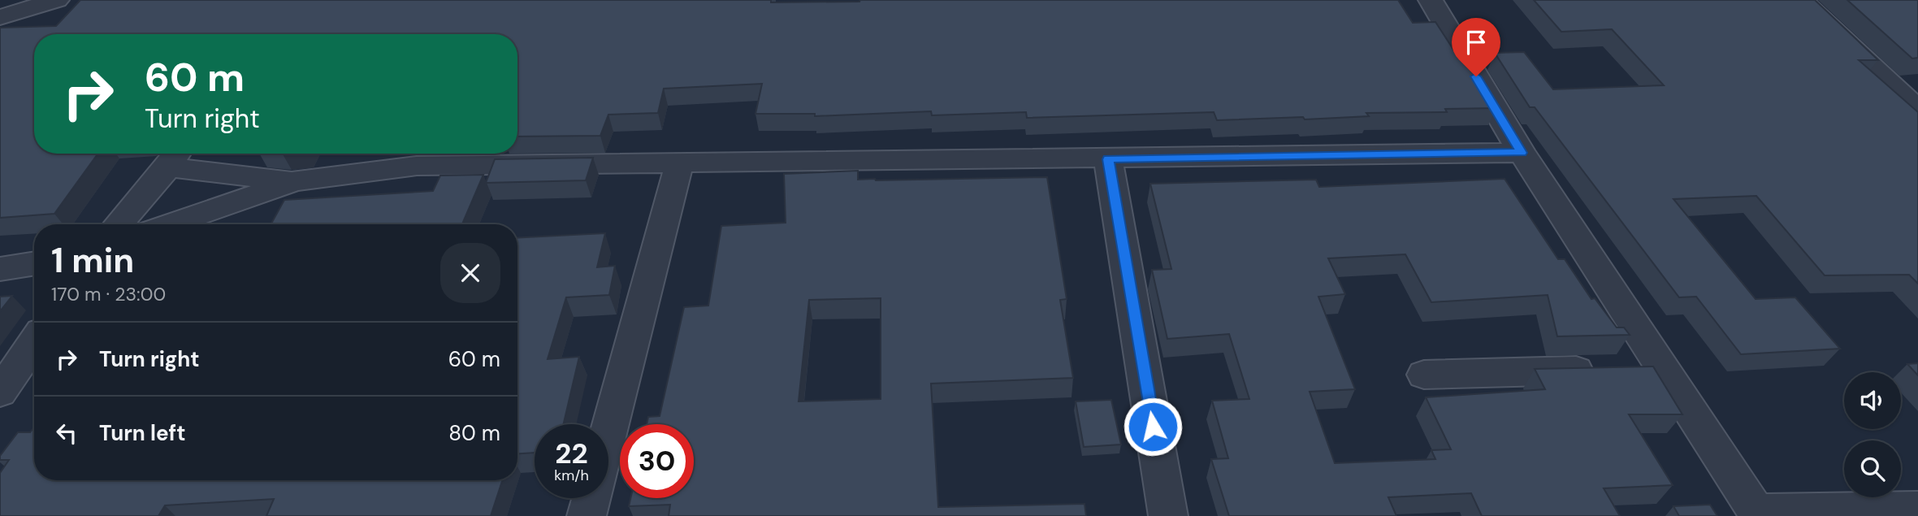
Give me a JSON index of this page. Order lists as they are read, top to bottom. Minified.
{"page":{"turn":["60 m","Turn right"],"heading":["1 min","170 m · 23:00"],"list":[{"name":"Turn right","value":"60 m"},{"name":"Turn left","value":"80 m"}],"speed":"22 km/h","limit":"30"}}
